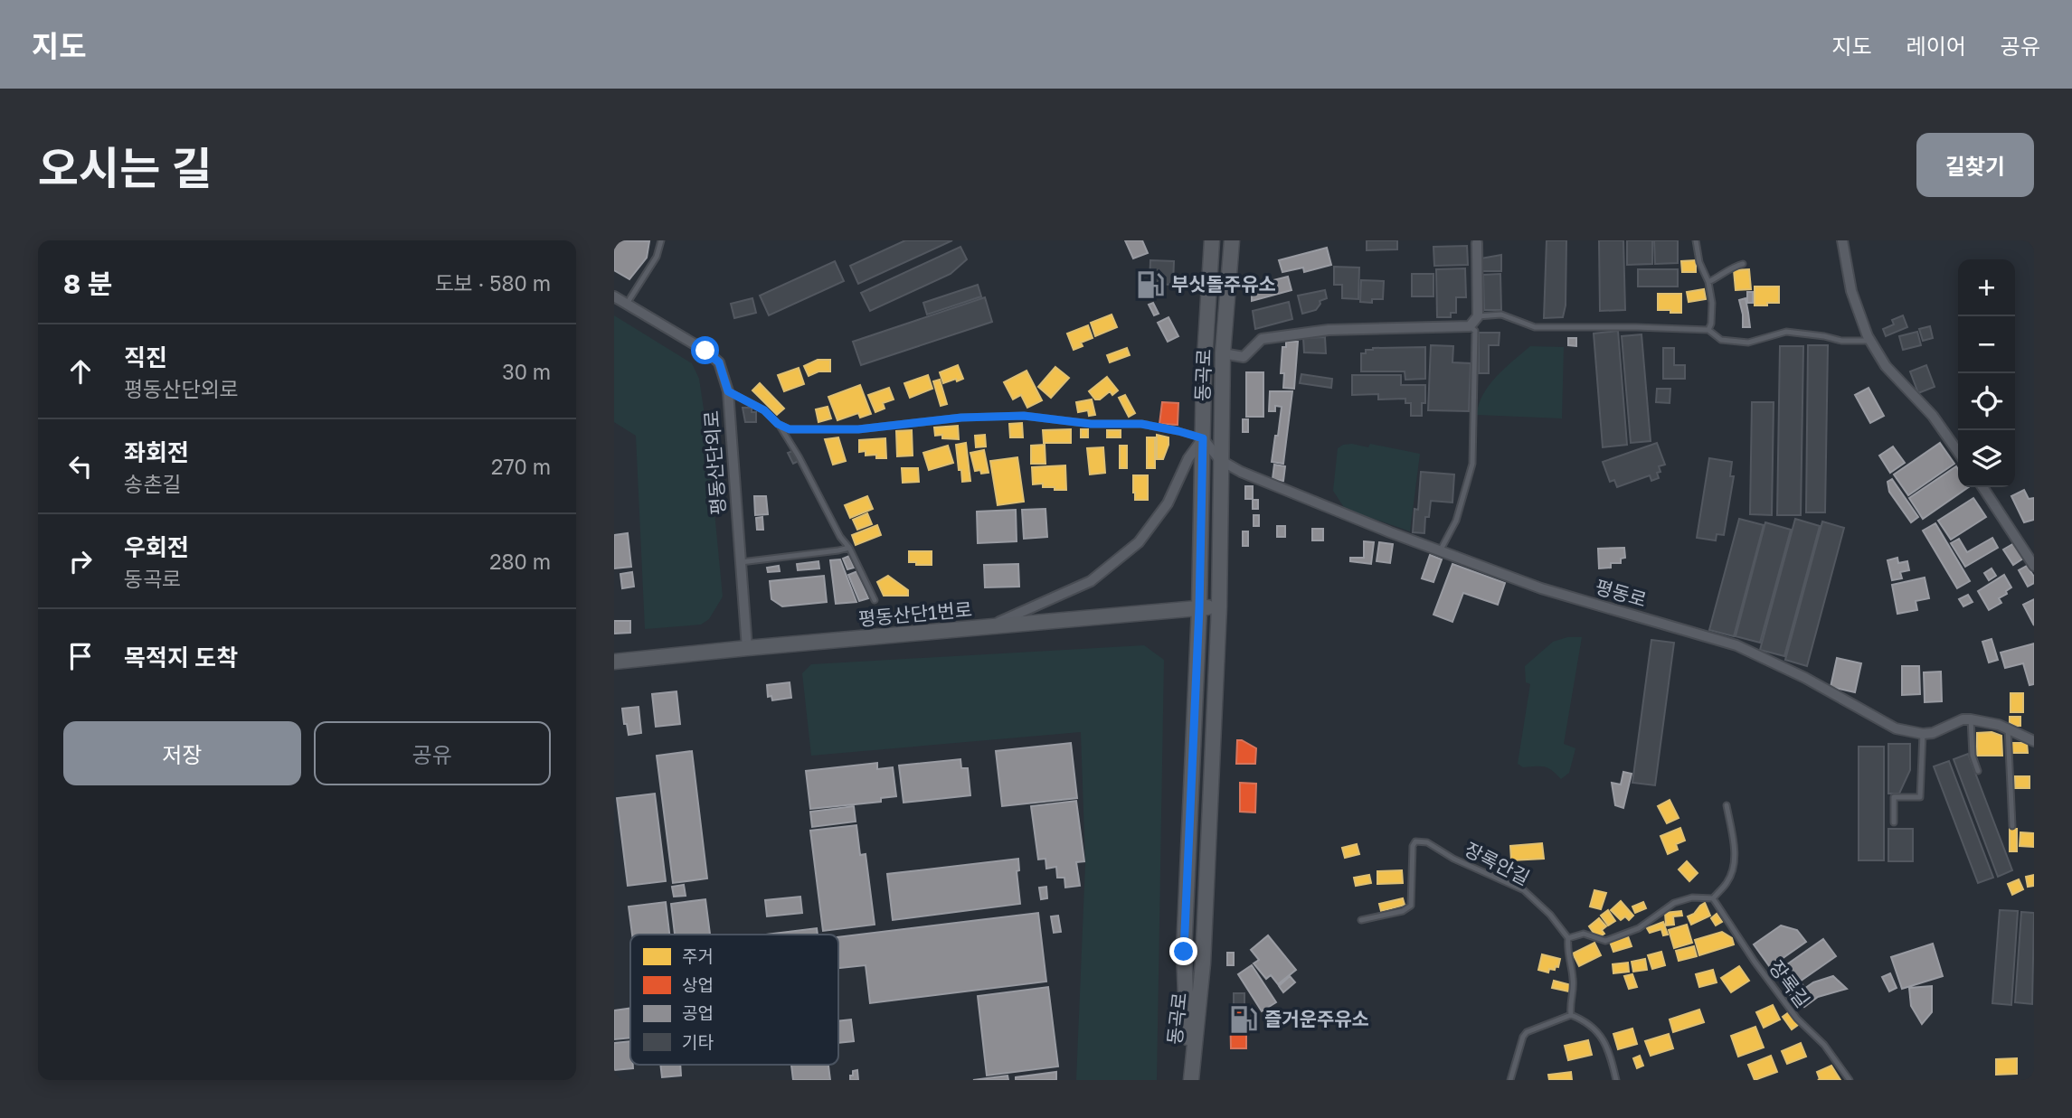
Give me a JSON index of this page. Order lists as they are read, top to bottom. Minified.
{"streets":{"main road":["동곡로","평동산단1번로"],"street":["평동산단외로","평동로"],"lane":["장록안길","장록길"]},"crossings":[["동곡로","평동로"],["동곡로","평동산단1번로"],["평동산단외로","평동산단1번로"]],"places":{"fuel station":["부싯돌주유소","즐거운주유소"]},"legend":["주거","상업","공업","기타"],"page":{"header":"지도","nav":["지도","레이어","공유"],"title":"오시는 길","buttons":["길찾기",["저장","공유"]],"heading":["8 분","도보 · 580 m"],"map_buttons":["+","−"],"list":[["직진","평동산단외로","30 m"],["좌회전","송촌길","270 m"],["우회전","동곡로","280 m"],"목적지 도착"]}}
